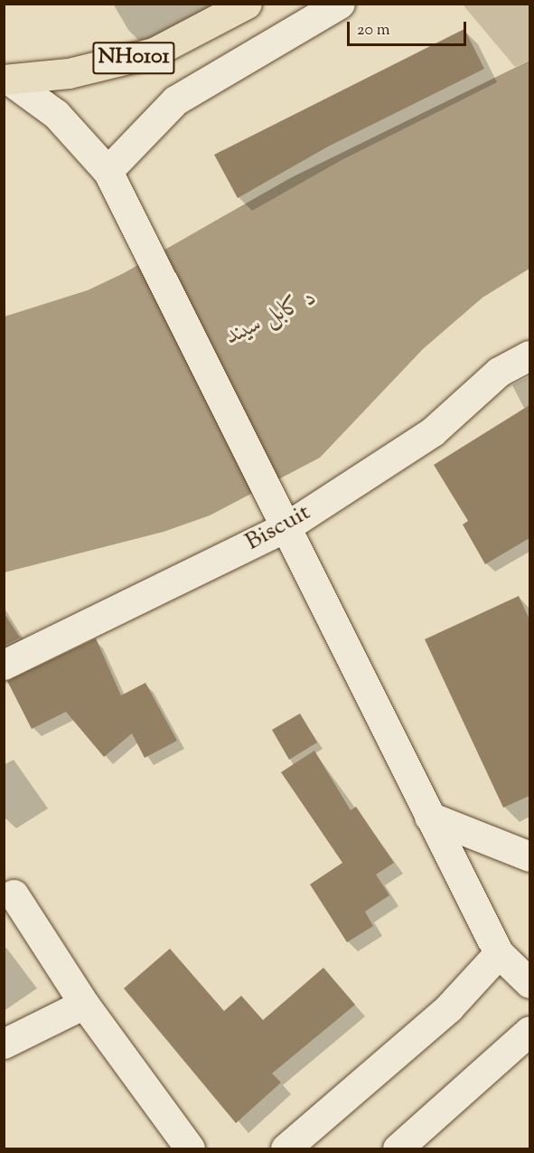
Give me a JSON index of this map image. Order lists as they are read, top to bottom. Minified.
{"streets":{"highway":["NH0101"],"main road":["Biscuit"]},"water":["د کابل سيند"],"scale_bar":"20 m"}
